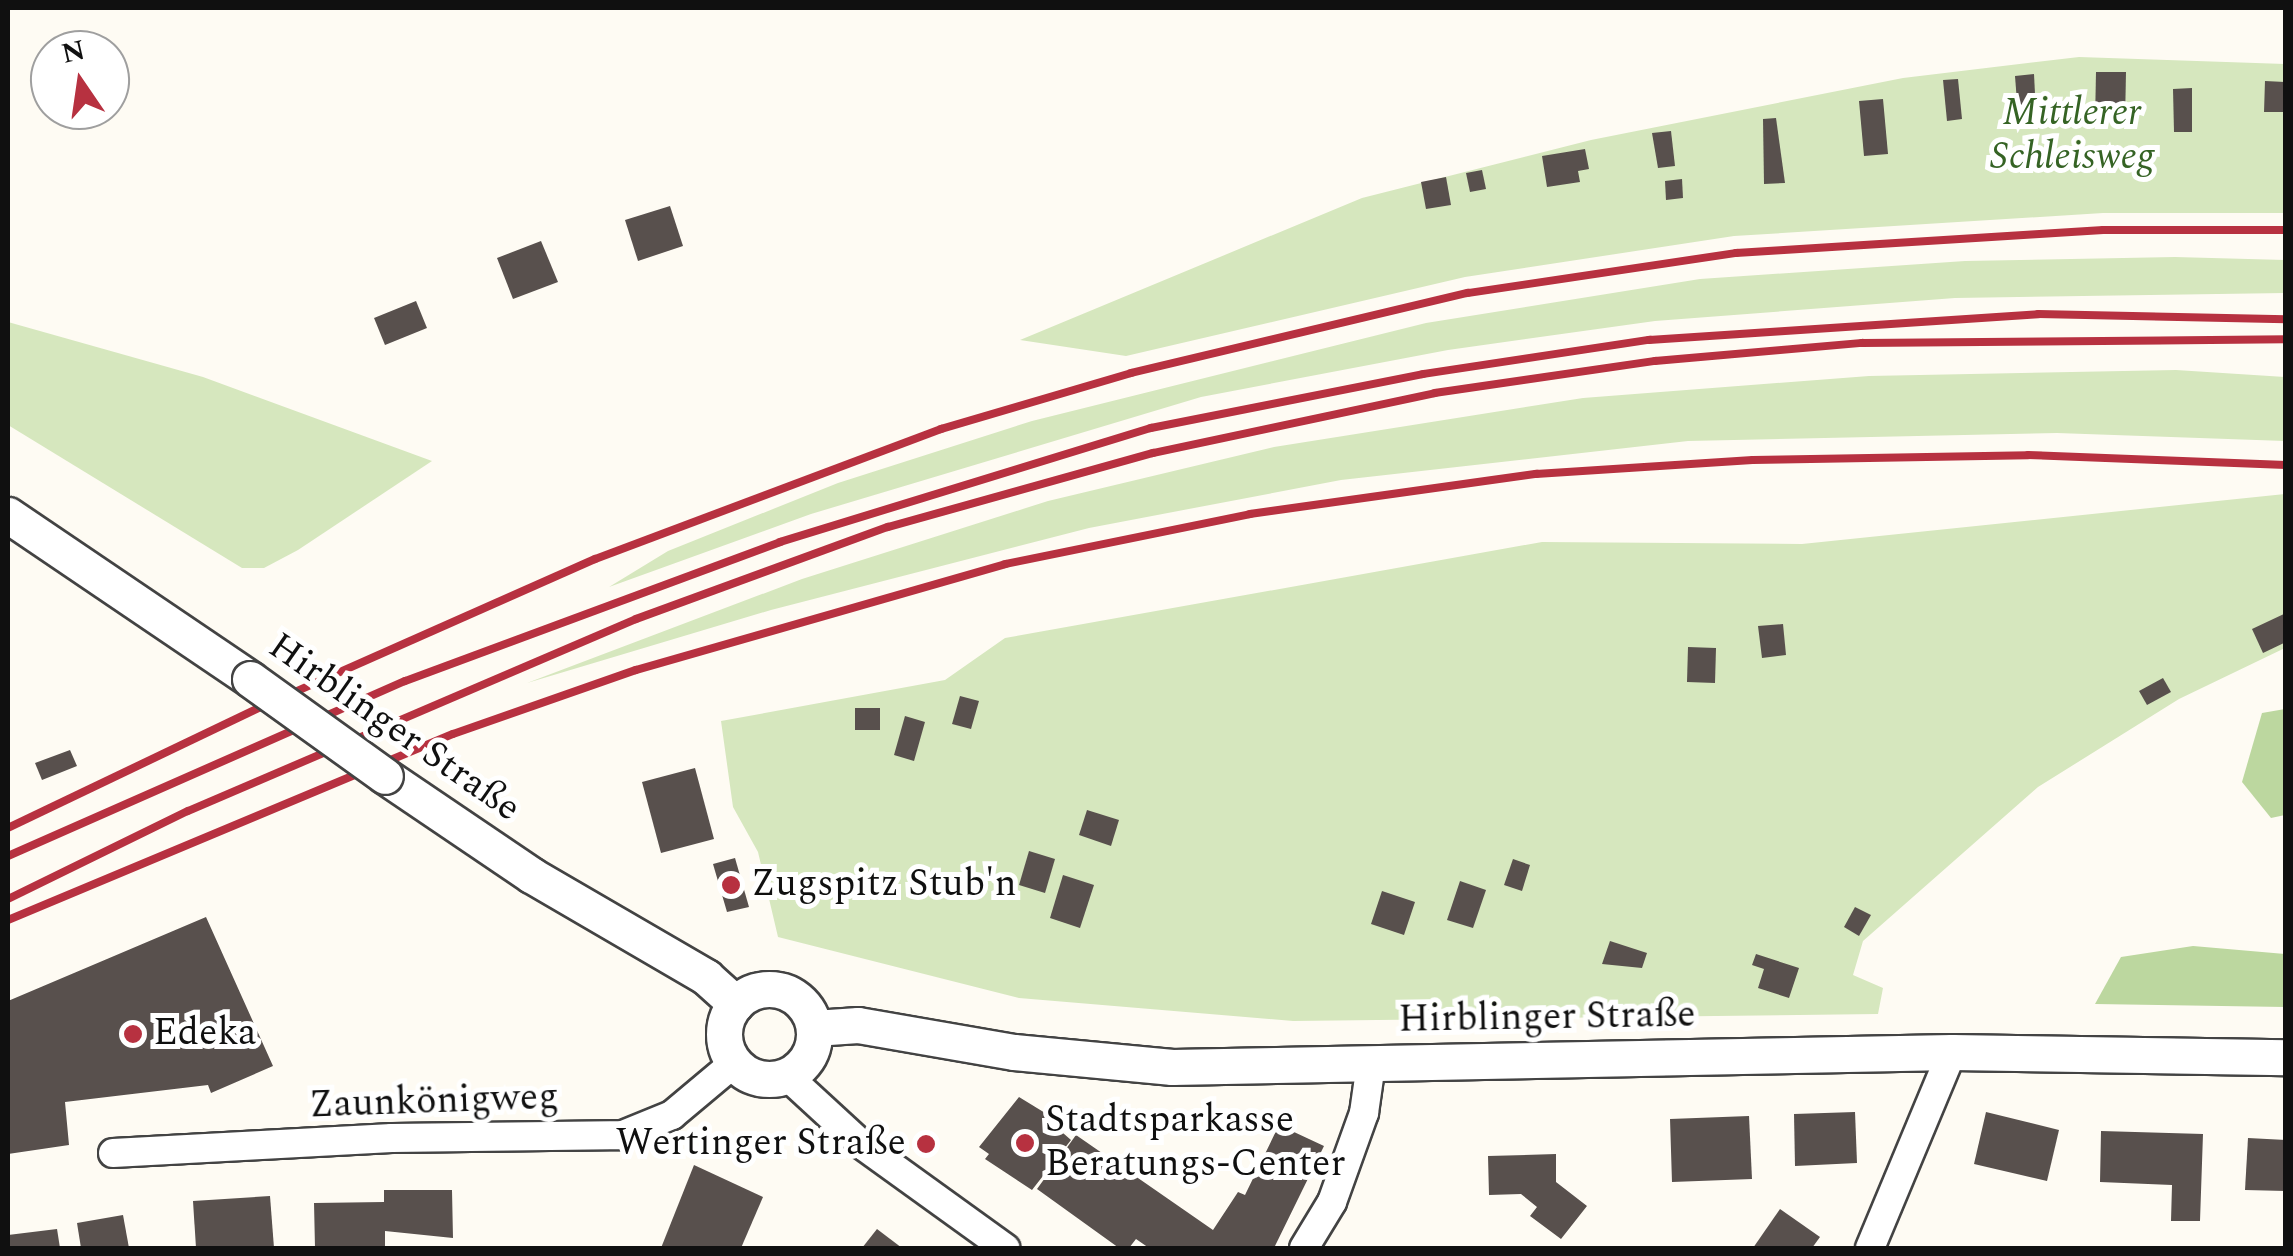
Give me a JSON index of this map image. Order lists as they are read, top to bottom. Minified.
{"streets":{"street":["Hirblinger Straße","Zaunkönigweg"]},"crossings":[["Hirblinger Straße","Zaunkönigweg"]],"parks":["Mittlerer Schleisweg"],"places":["Zugspitz Stub'n","Edeka","Stadtsparkasse Beratungs-Center","Wertinger Straße"],"north":"top"}
